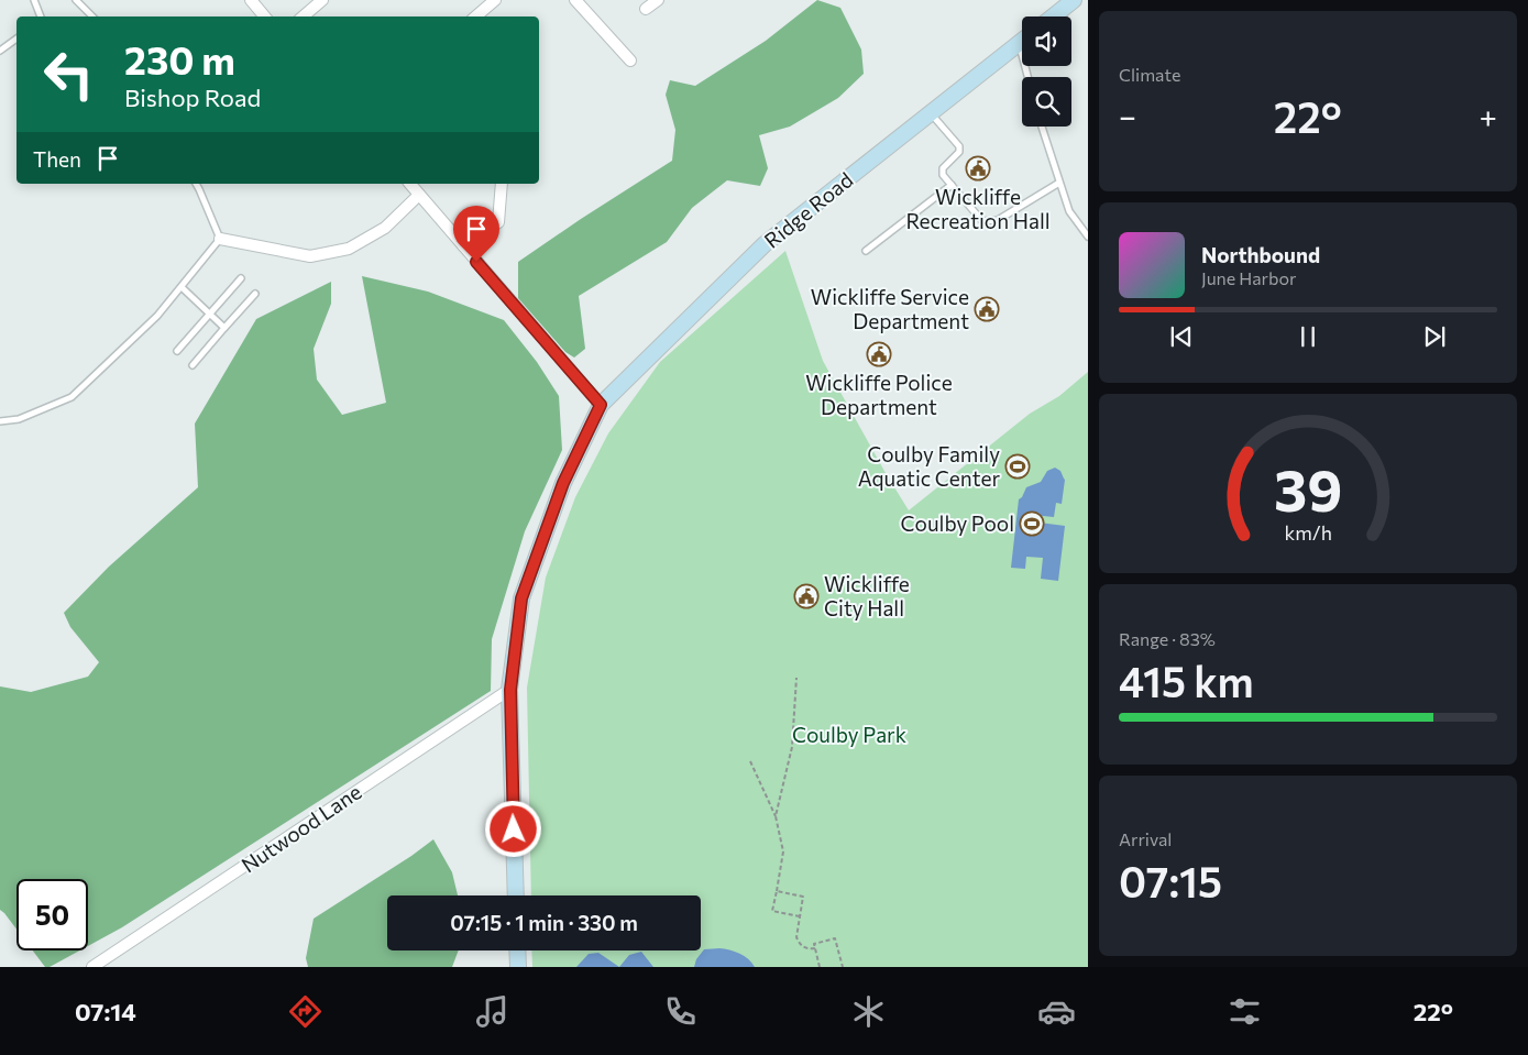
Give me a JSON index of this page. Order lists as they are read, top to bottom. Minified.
{"streets":{"main road":["Ridge Road"],"street":["Nutwood Lane"]},"crossings":[["Ridge Road","Nutwood Lane"]],"parks":["Coulby Park"],"places":{"public building":["Wickliffe Recreation Hall","Wickliffe Service Department","Wickliffe Police Department","Wickliffe City Hall"],"sports":["Coulby Family Aquatic Center","Coulby Pool"]},"page":{"tile":["Climate",["Range · 83%","415 km"],["Arrival","07:15"]],"turn":["230 m","Bishop Road"],"heat":["−","22°","+"],"then":"Then","song":["Northbound","June Harbor"],"limit":"50","trip":"07:15 · 1 min · 330 m","tabs":["07:14","22°"],"gauge":["39","km/h"]}}
